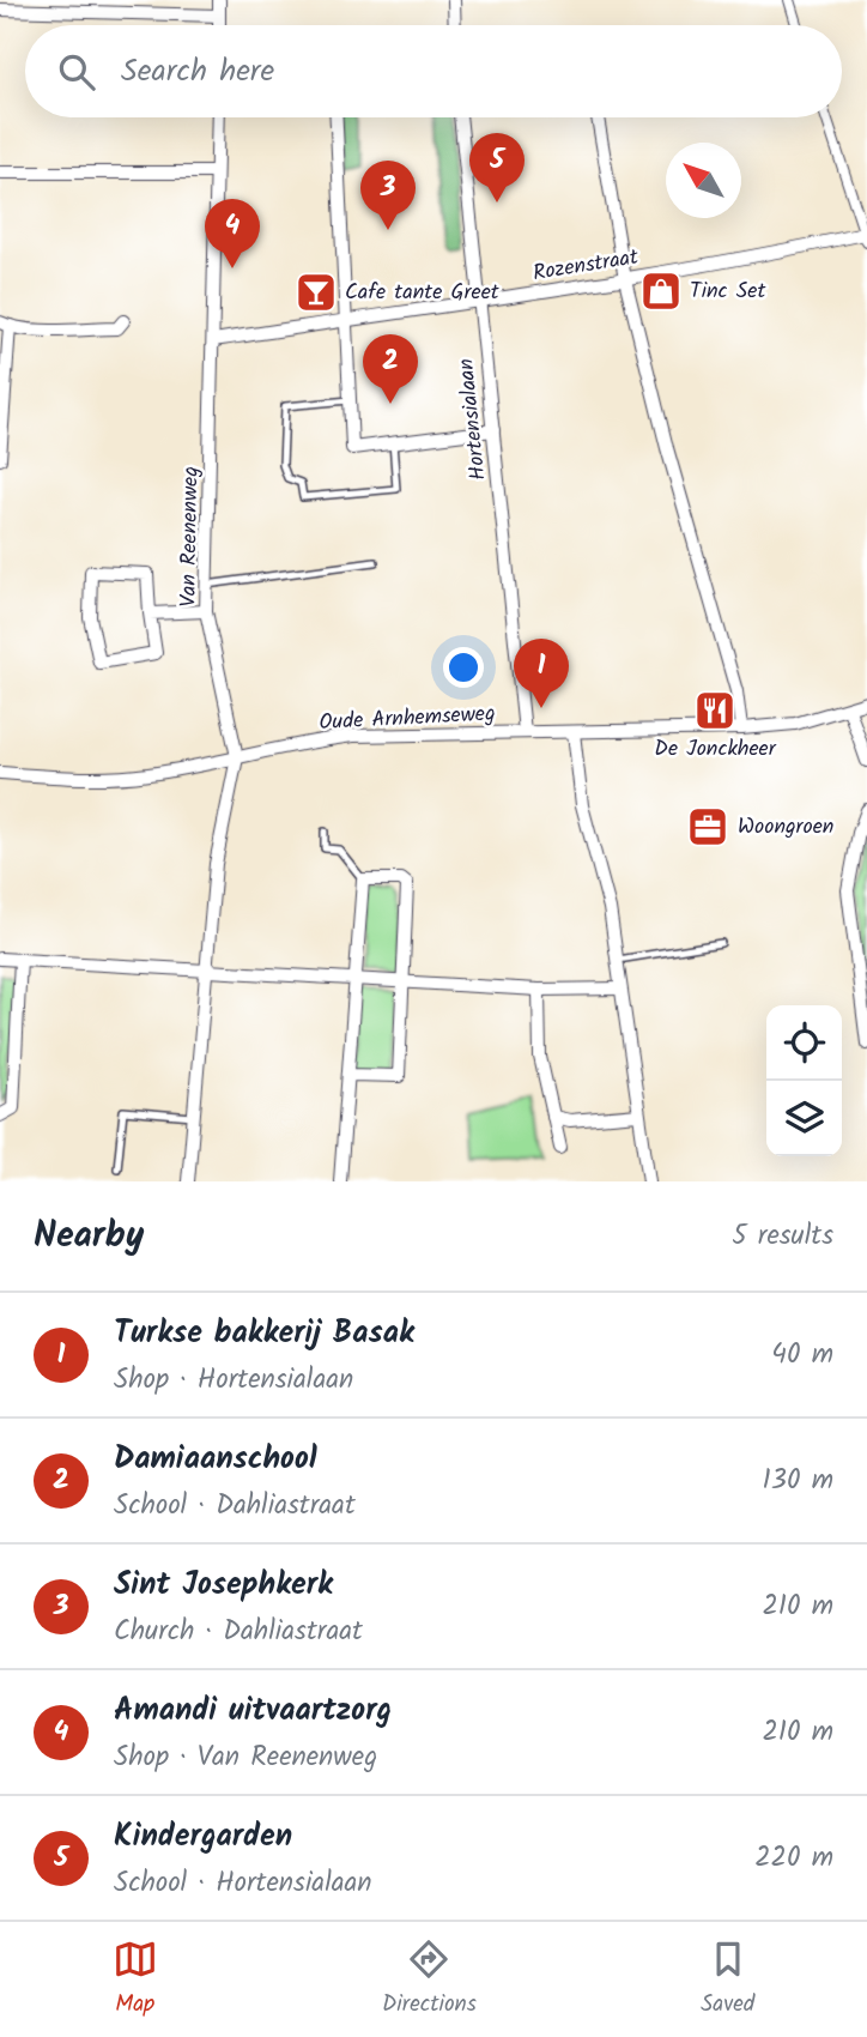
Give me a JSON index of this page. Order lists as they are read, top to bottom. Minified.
{"streets":{"street":["Rozenstraat","Hortensialaan","Van Reenenweg","Oude Arnhemseweg"]},"crossings":[["Rozenstraat","Hortensialaan"],["Rozenstraat","Van Reenenweg"],["Hortensialaan","Oude Arnhemseweg"],["Van Reenenweg","Oude Arnhemseweg"]],"places":{"shop":["Tinc Set"],"bar":["Cafe tante Greet"],"restaurant":["De Jonckheer"],"office":["Woongroen"]},"north":"top left","page":{"search":"Search here","pins":["5","3","4","2","1"],"heading":["Nearby","5 results"],"list":[{"mark":"1","name":"Turkse bakkerij Basak","note":"Shop · Hortensialaan","value":"40 m"},{"mark":"2","name":"Damiaanschool","note":"School · Dahliastraat","value":"130 m"},{"mark":"3","name":"Sint Josephkerk","note":"Church · Dahliastraat","value":"210 m"},{"mark":"4","name":"Amandi uitvaartzorg","note":"Shop · Van Reenenweg","value":"210 m"},{"mark":"5","name":"Kindergarden","note":"School · Hortensialaan","value":"220 m"}],"nav":["Map","Directions","Saved"]}}
